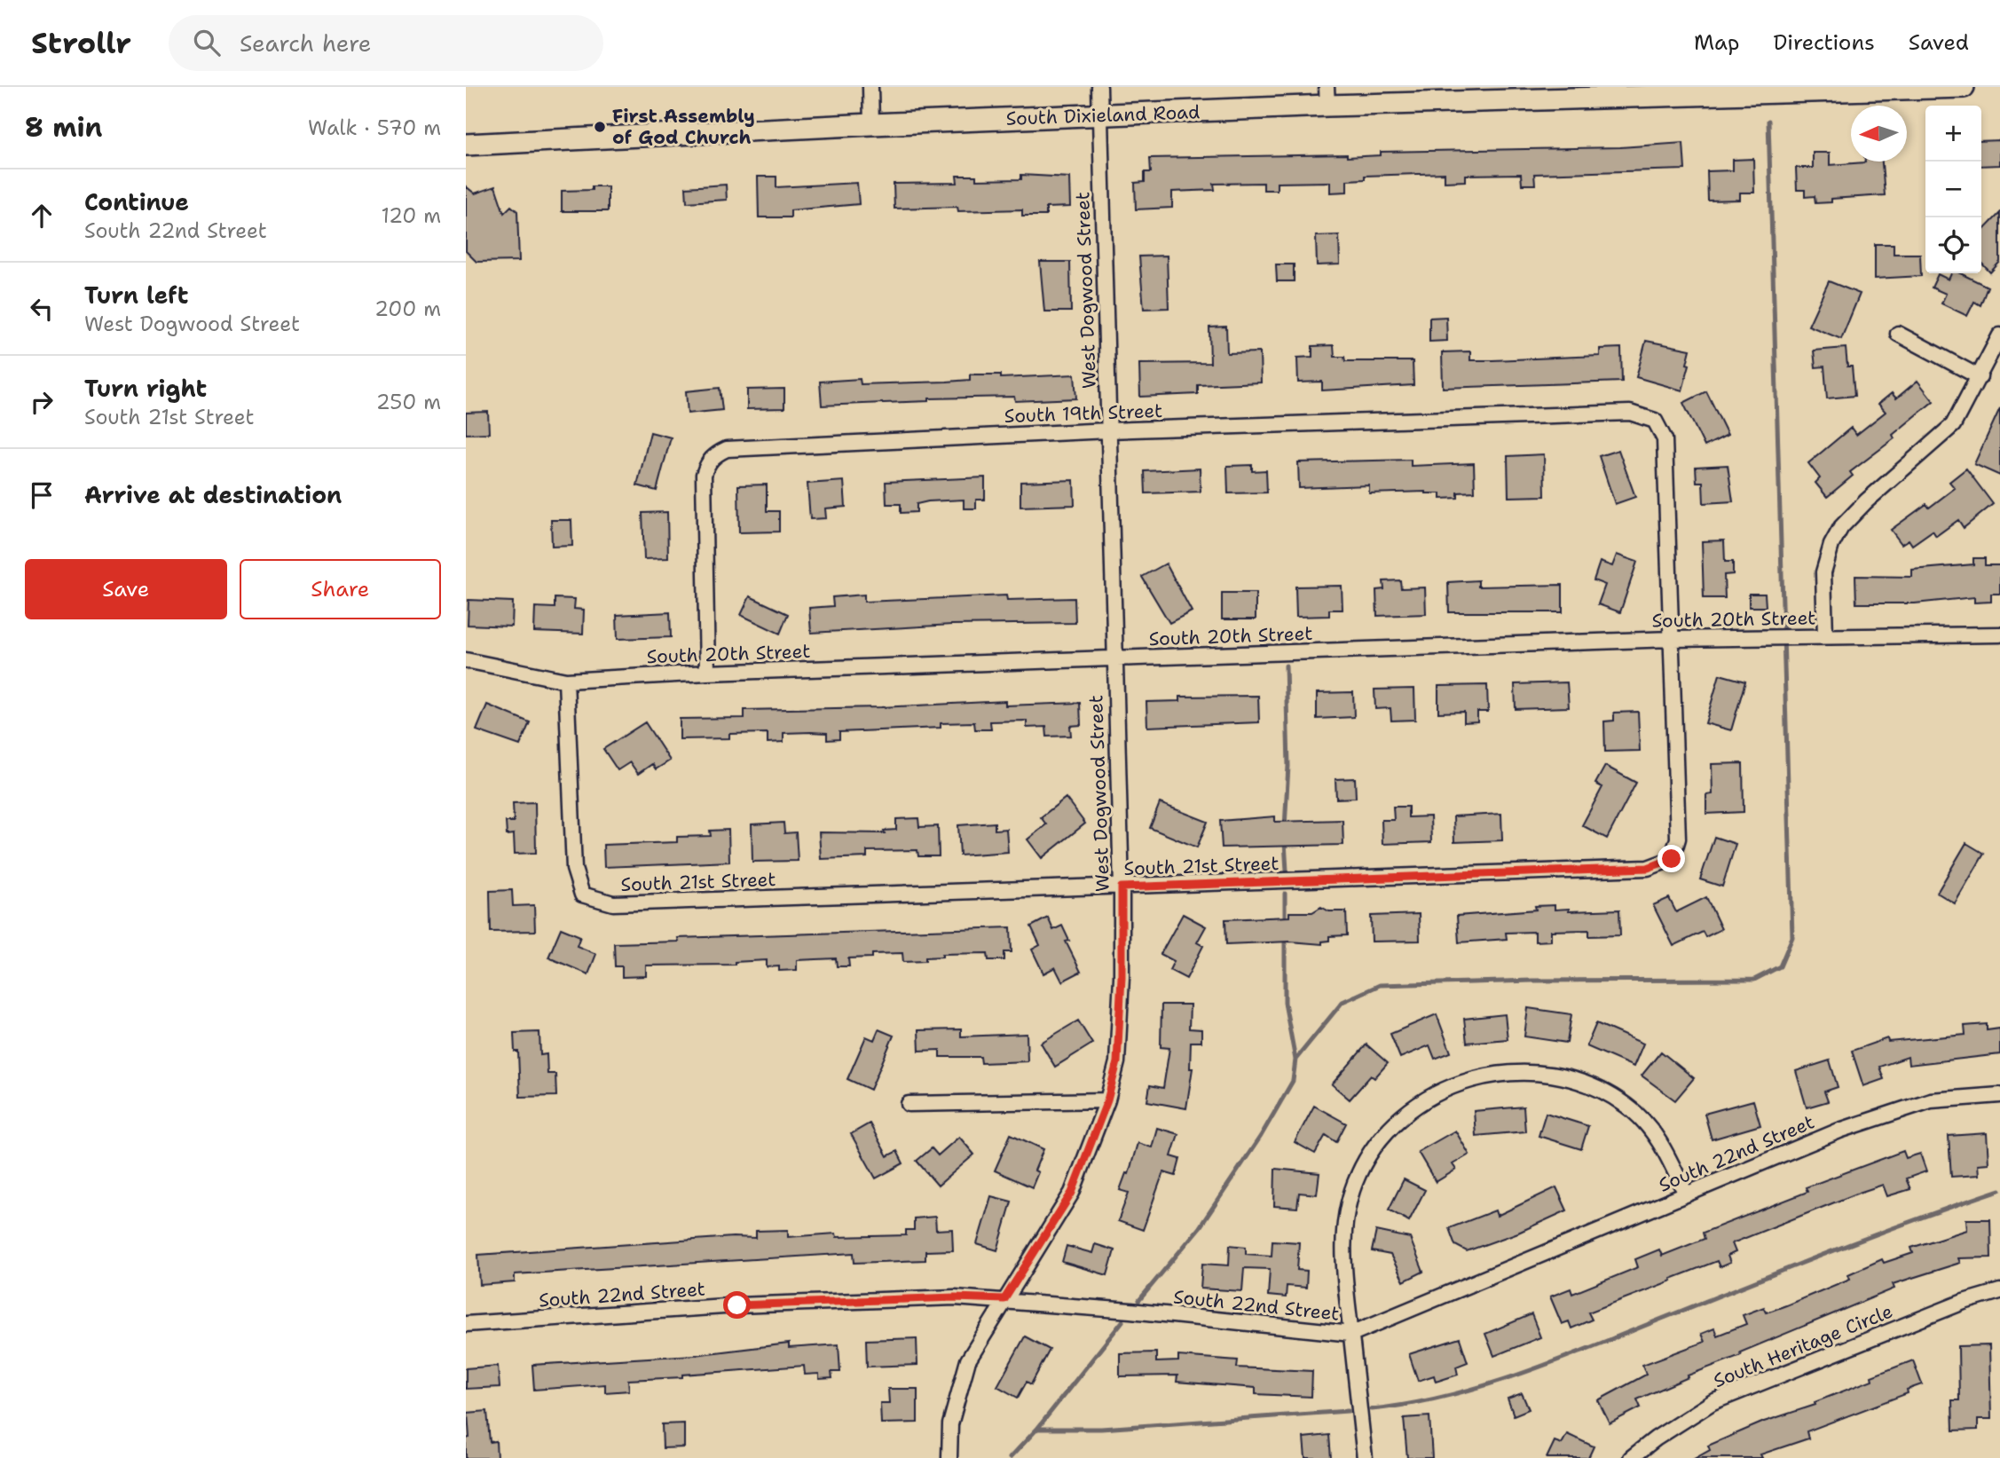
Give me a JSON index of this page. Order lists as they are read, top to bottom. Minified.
{"streets":{"main road":["South Dixieland Road"],"street":["West Dogwood Street","South 19th Street","South 20th Street","South 21st Street","South 22nd Street","South Heritage Circle"]},"crossings":[["South Dixieland Road","West Dogwood Street"],["West Dogwood Street","South 19th Street"],["West Dogwood Street","South 20th Street"],["West Dogwood Street","South 21st Street"],["West Dogwood Street","South 22nd Street"],["South 19th Street","South 20th Street"],["South 19th Street","South 21st Street"],["South 20th Street","South 21st Street"]],"places":["First Assembly of God Church"],"north":"left","page":{"header":"Strollr","search":"Search here","nav":["Map","Directions","Saved"],"heading":["8 min","Walk · 570 m"],"map_buttons":["+","−"],"list":[["Continue","South 22nd Street","120 m"],["Turn left","West Dogwood Street","200 m"],["Turn right","South 21st Street","250 m"],"Arrive at destination"],"buttons":["Save","Share"]}}
